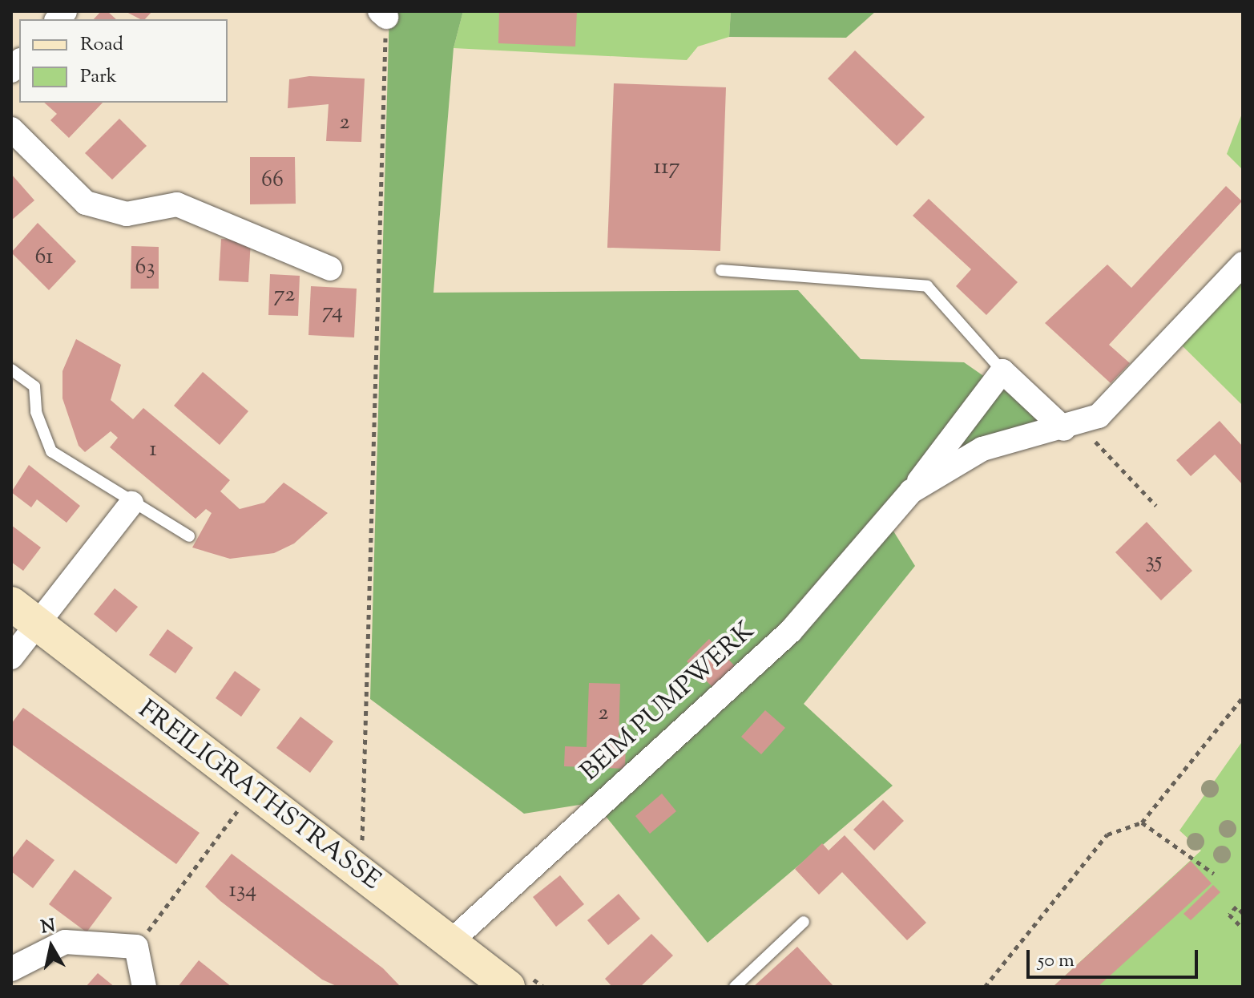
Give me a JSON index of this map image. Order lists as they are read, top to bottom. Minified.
{"streets":{"street":["BEIM PUMPWERK","FREILIGRATHSTRASSE"]},"crossings":[["BEIM PUMPWERK","FREILIGRATHSTRASSE"]],"house_numbers":["2","117","66","61","63","72","74","1","35","2","134"],"legend":["Road","Park"],"scale_bar":"50 m","north":"top"}
